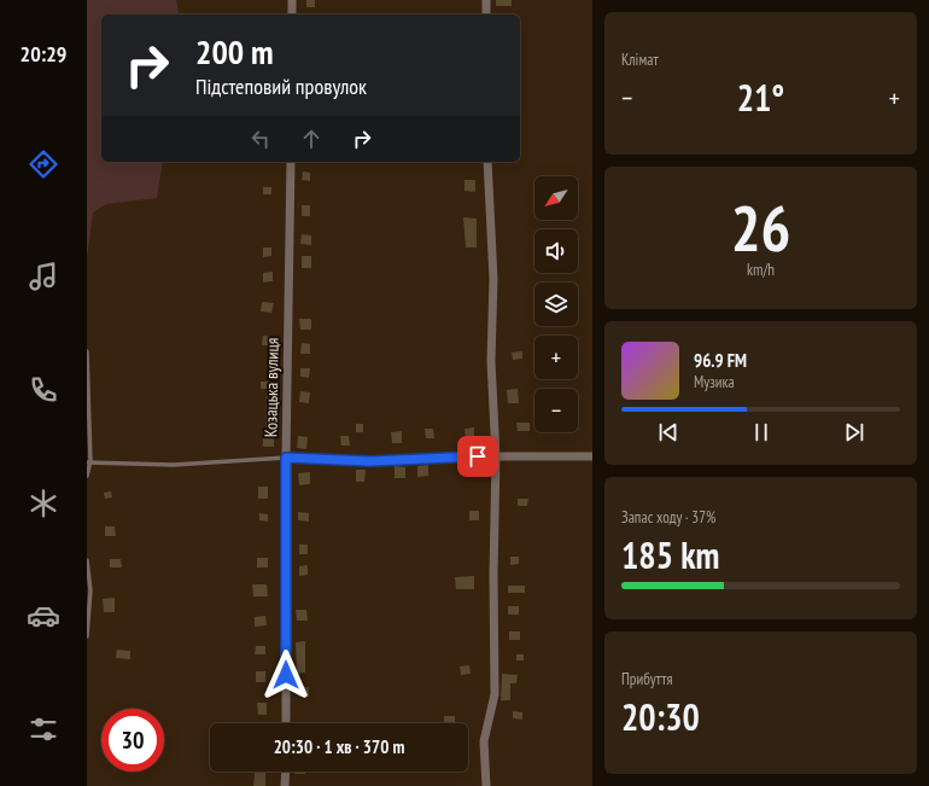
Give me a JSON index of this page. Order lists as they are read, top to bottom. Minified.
{"streets":{"street":["Козацька вулиця"]},"north":"bottom left","page":{"tabs":"20:29","tile":["Клімат",["26","km/h"],["Запас ходу · 37%","185 km"],["Прибуття","20:30"]],"turn":["200 m","Підстеповий провулок"],"heat":["−","21°","+"],"map_buttons":["+","−"],"song":["96.9 FM","Музика"],"limit":"30","trip":"20:30 · 1 хв · 370 m"}}
